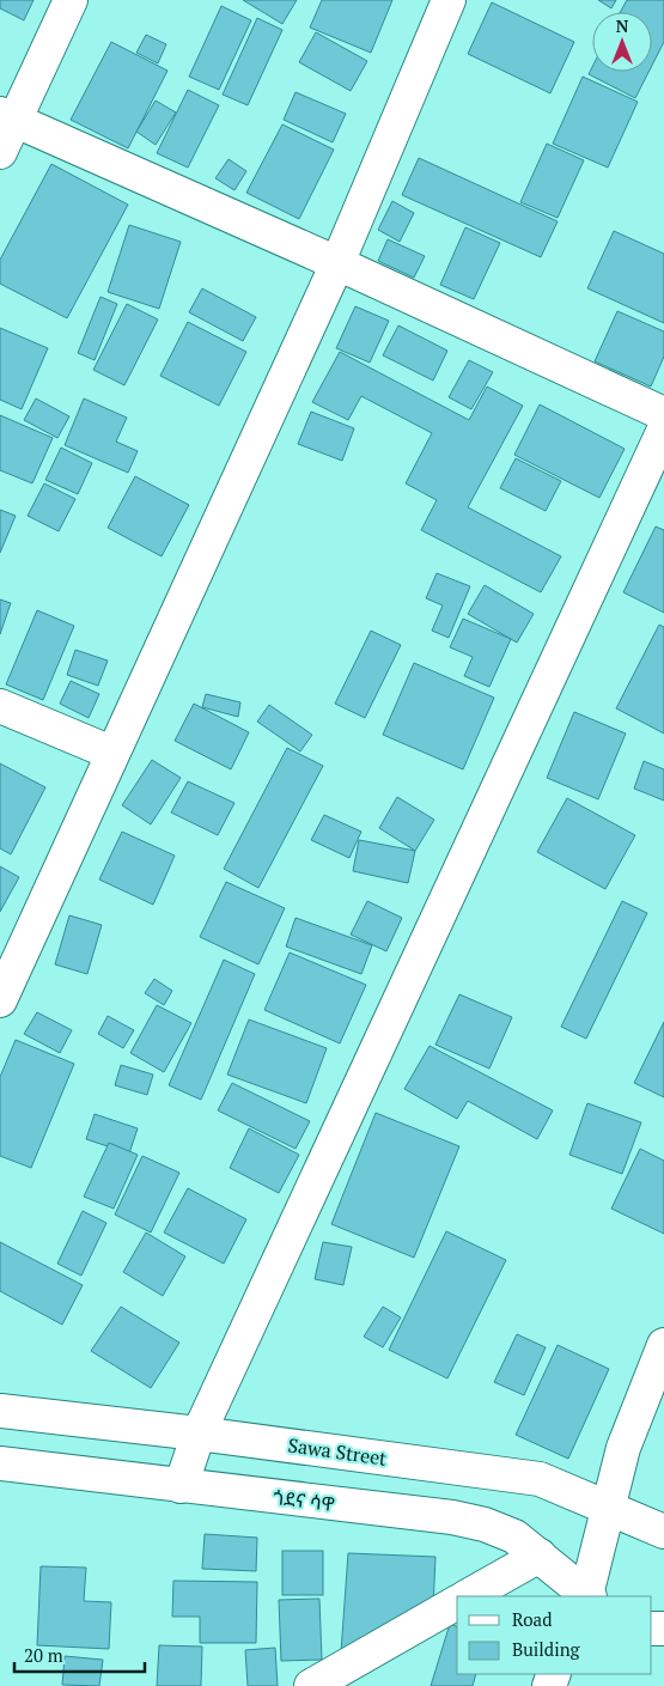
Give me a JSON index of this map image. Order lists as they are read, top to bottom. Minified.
{"streets":{"street":["Sawa Street","ጎደና ሳዋ"]},"legend":["Road","Building"],"scale_bar":"20 m","north":"top"}
